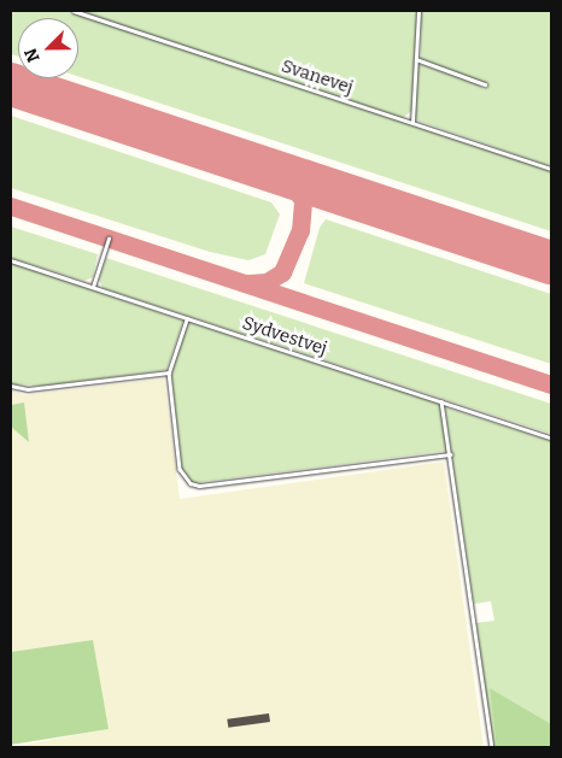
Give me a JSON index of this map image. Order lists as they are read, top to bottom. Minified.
{"streets":{"lane":["Svanevej","Sydvestvej"]},"north":"bottom left"}
